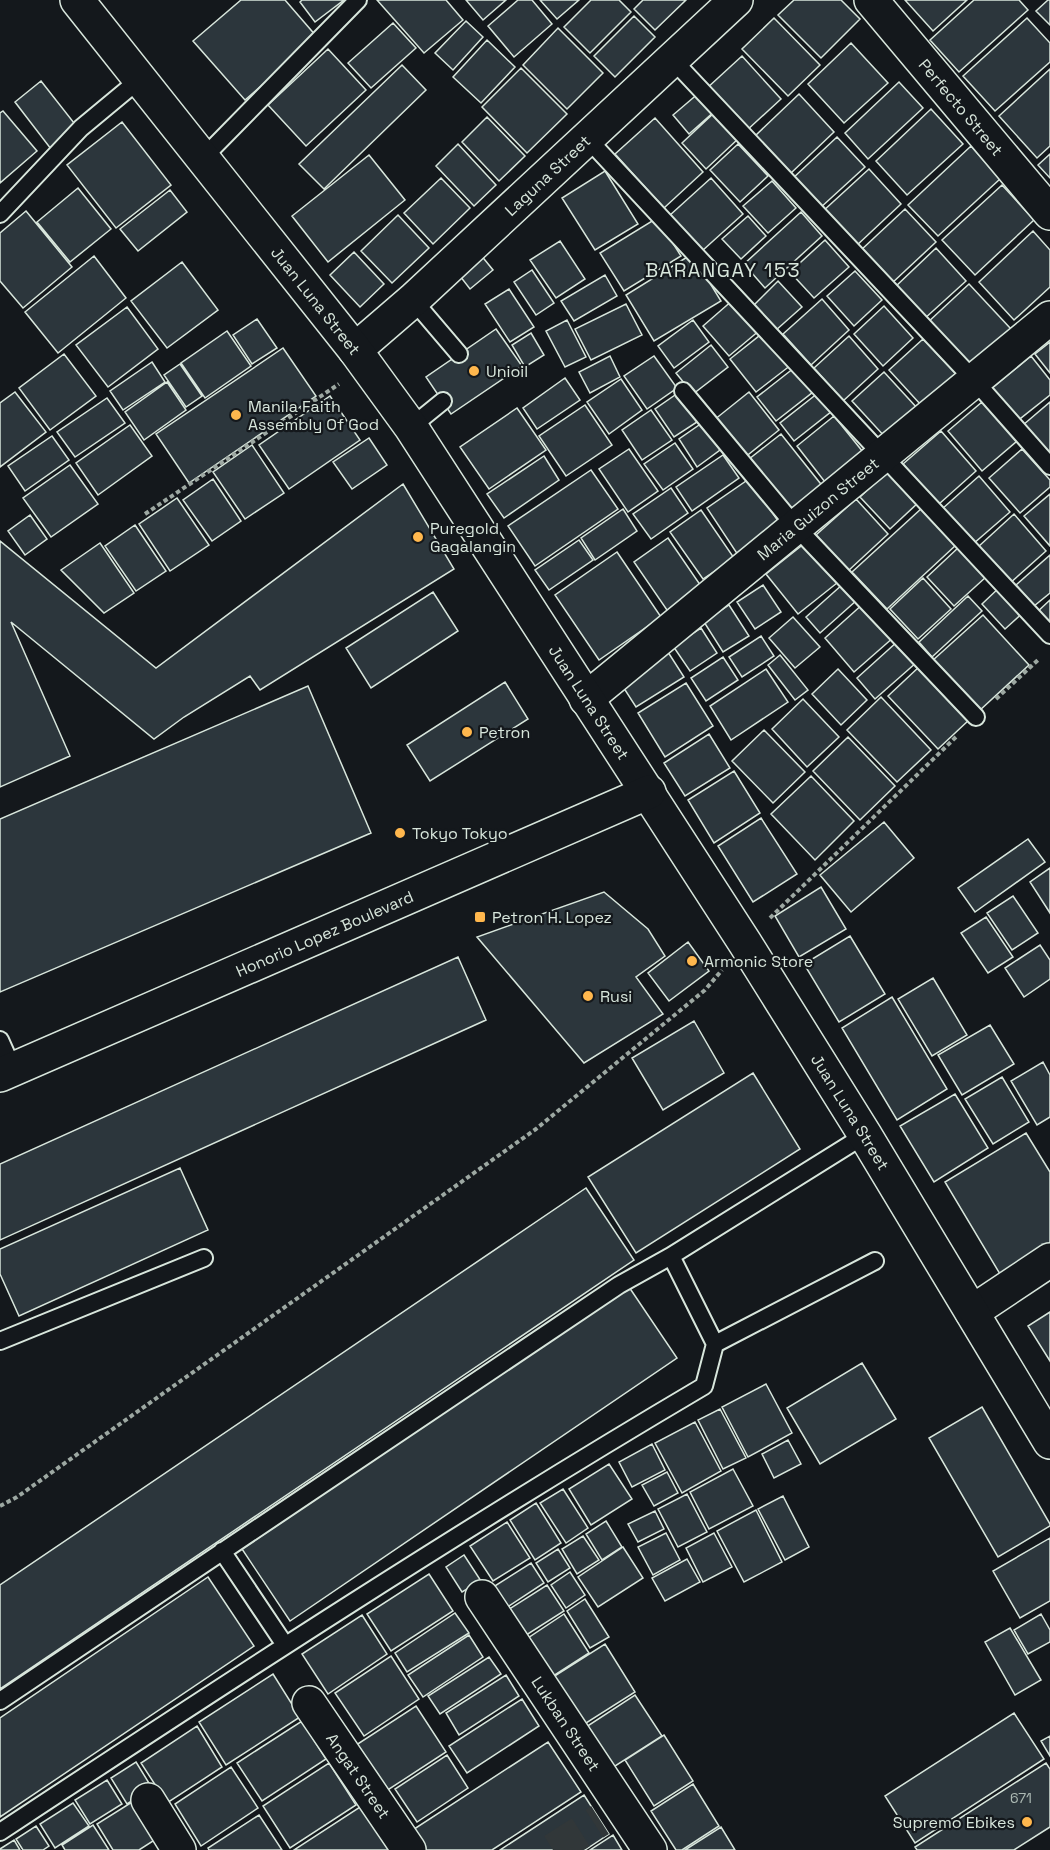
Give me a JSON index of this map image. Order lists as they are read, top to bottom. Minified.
{"streets":{"main road":["Perfecto Street","Laguna Street","Juan Luna Street","Maria Guizon Street","Honorio Lopez Boulevard","Lukban Street","Angat Street"]},"crossings":[["Laguna Street","Juan Luna Street"],["Juan Luna Street","Maria Guizon Street"],["Juan Luna Street","Honorio Lopez Boulevard"]],"districts":["BARANGAY 153"],"places":{"other":["Unioil","Manila Faith Assembly Of God","Puregold Gagalangin","Petron","Tokyo Tokyo","Armonic Store","Rusi","Supremo Ebikes"],"transit":["Petron H. Lopez"]},"house_numbers":["671"]}
